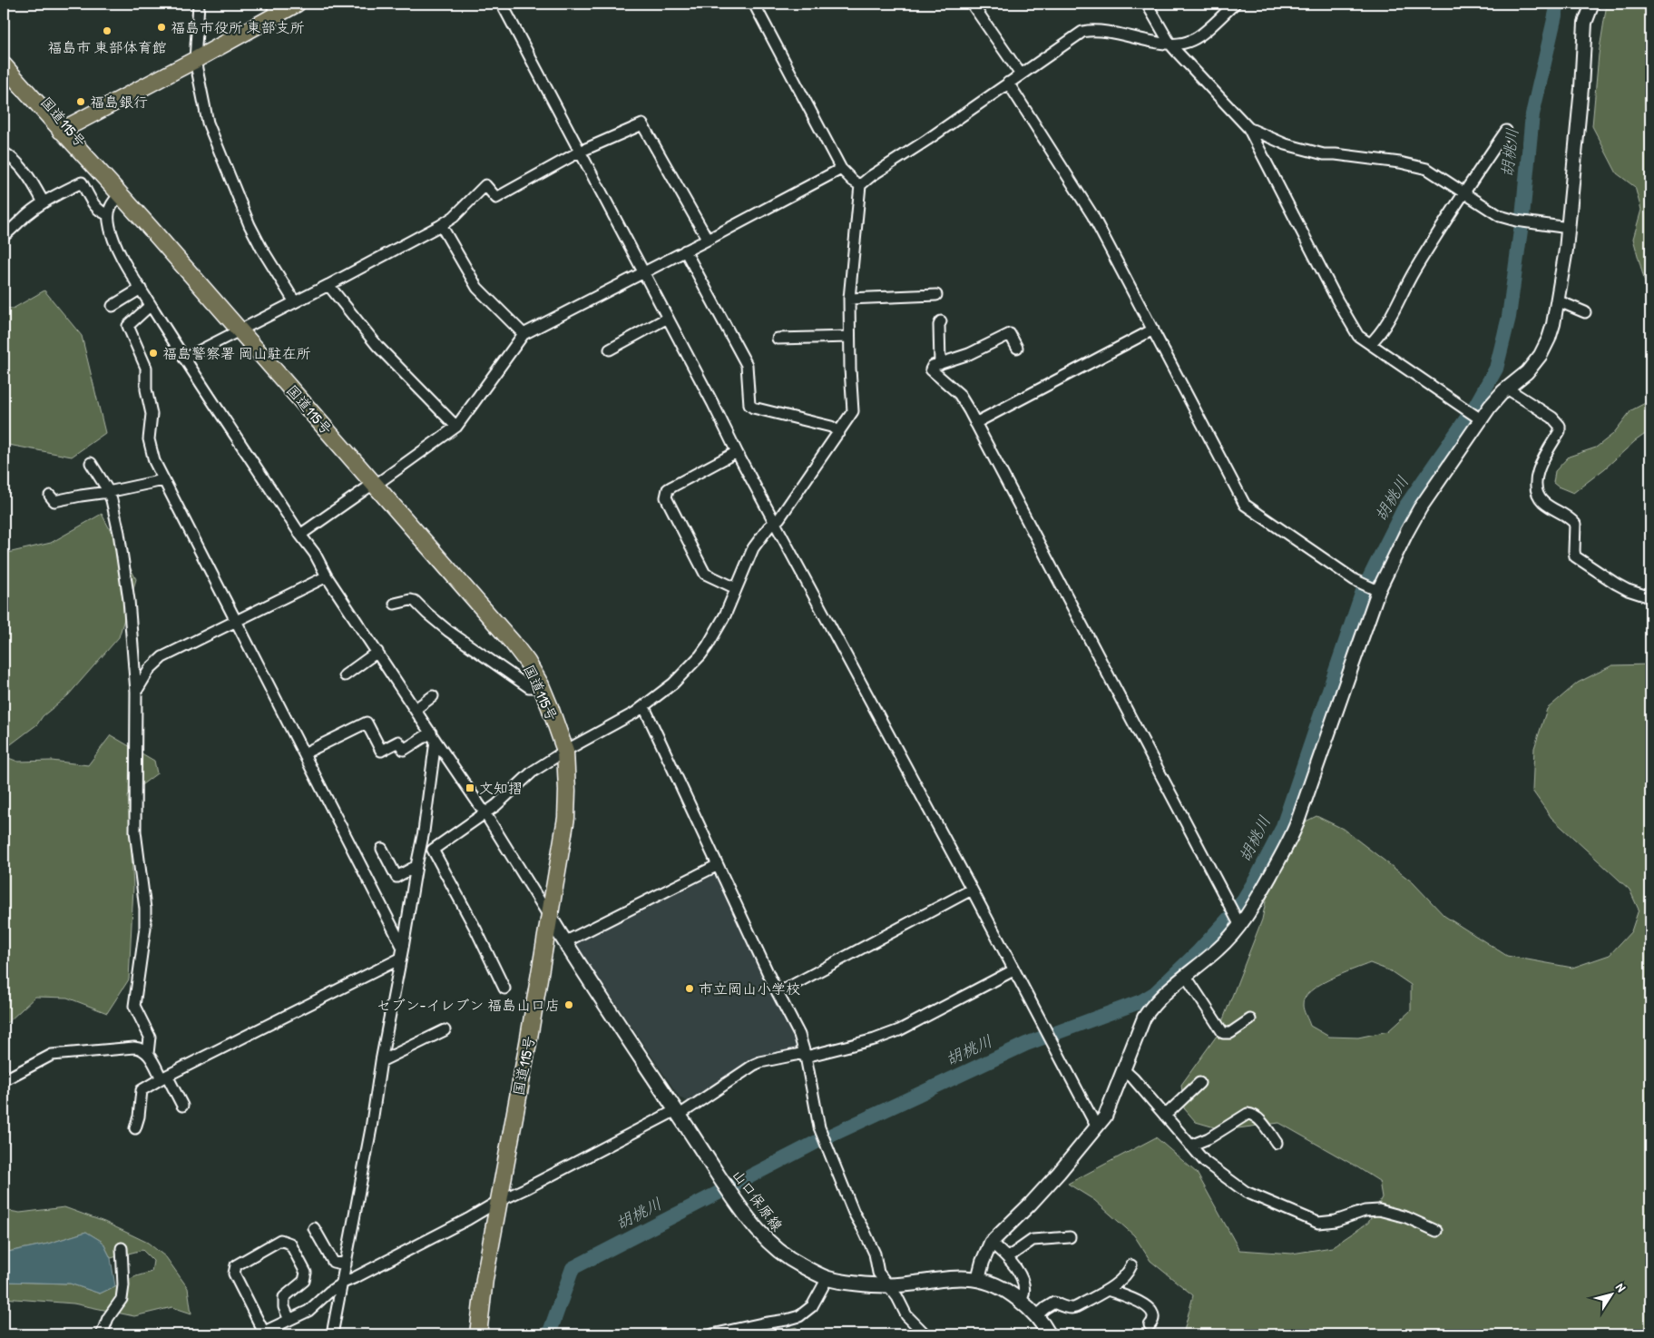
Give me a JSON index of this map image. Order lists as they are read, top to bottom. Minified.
{"streets":{"main road":["国道115号","山口保原線"]},"crossings":[["国道115号","山口保原線"]],"water":["胡桃川"],"places":{"other":["福島市役所 東部支所","福島市 東部体育館","福島銀行","福島警察署 岡山駐在所","市立岡山小学校","セブン-イレブン 福島山口店"],"transit":["文知摺"]},"north":"top right"}
